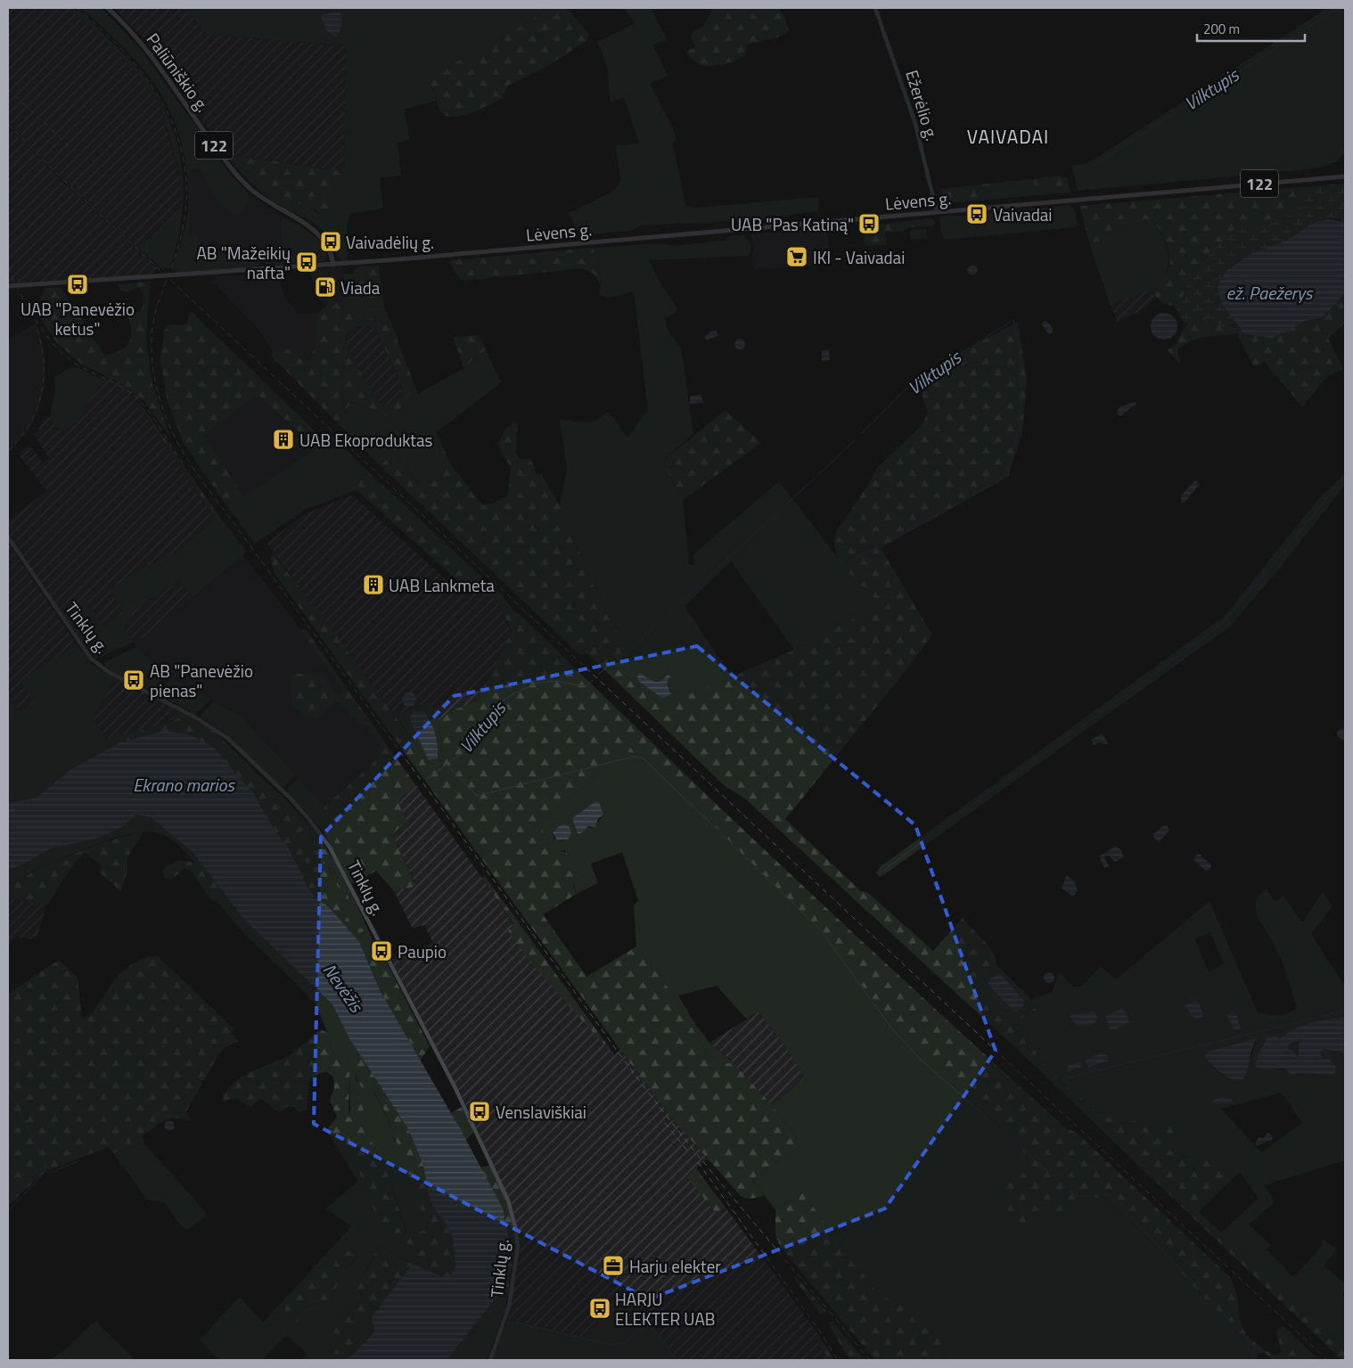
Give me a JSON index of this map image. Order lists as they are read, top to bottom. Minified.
{"streets":{"main road":["Paliūniškio g.","Ežerėlio g.","122","Lėvens g.","Tinklų g."]},"crossings":[["Paliūniškio g.","Lėvens g."],["Ežerėlio g.","Lėvens g."]],"districts":["VAIVADAI"],"water":["Vilktupis","ež. Paežerys","Ekrano marios","Nevėžis"],"places":{"bus stop":["Vaivadai","UAB \"Pas Katiną\"","Vaivadėlių g.","AB \"Mažeikių nafta\"","UAB \"Panevėžio ketus\"","AB \"Panevėžio pienas\"","Paupio","Venslaviškiai","HARJU ELEKTER UAB"],"supermarket":["IKI - Vaivadai"],"fuel station":["Viada"],"building":["UAB Ekoproduktas","UAB Lankmeta"],"office":["Harju elekter"]},"scale_bar":"200 m"}
